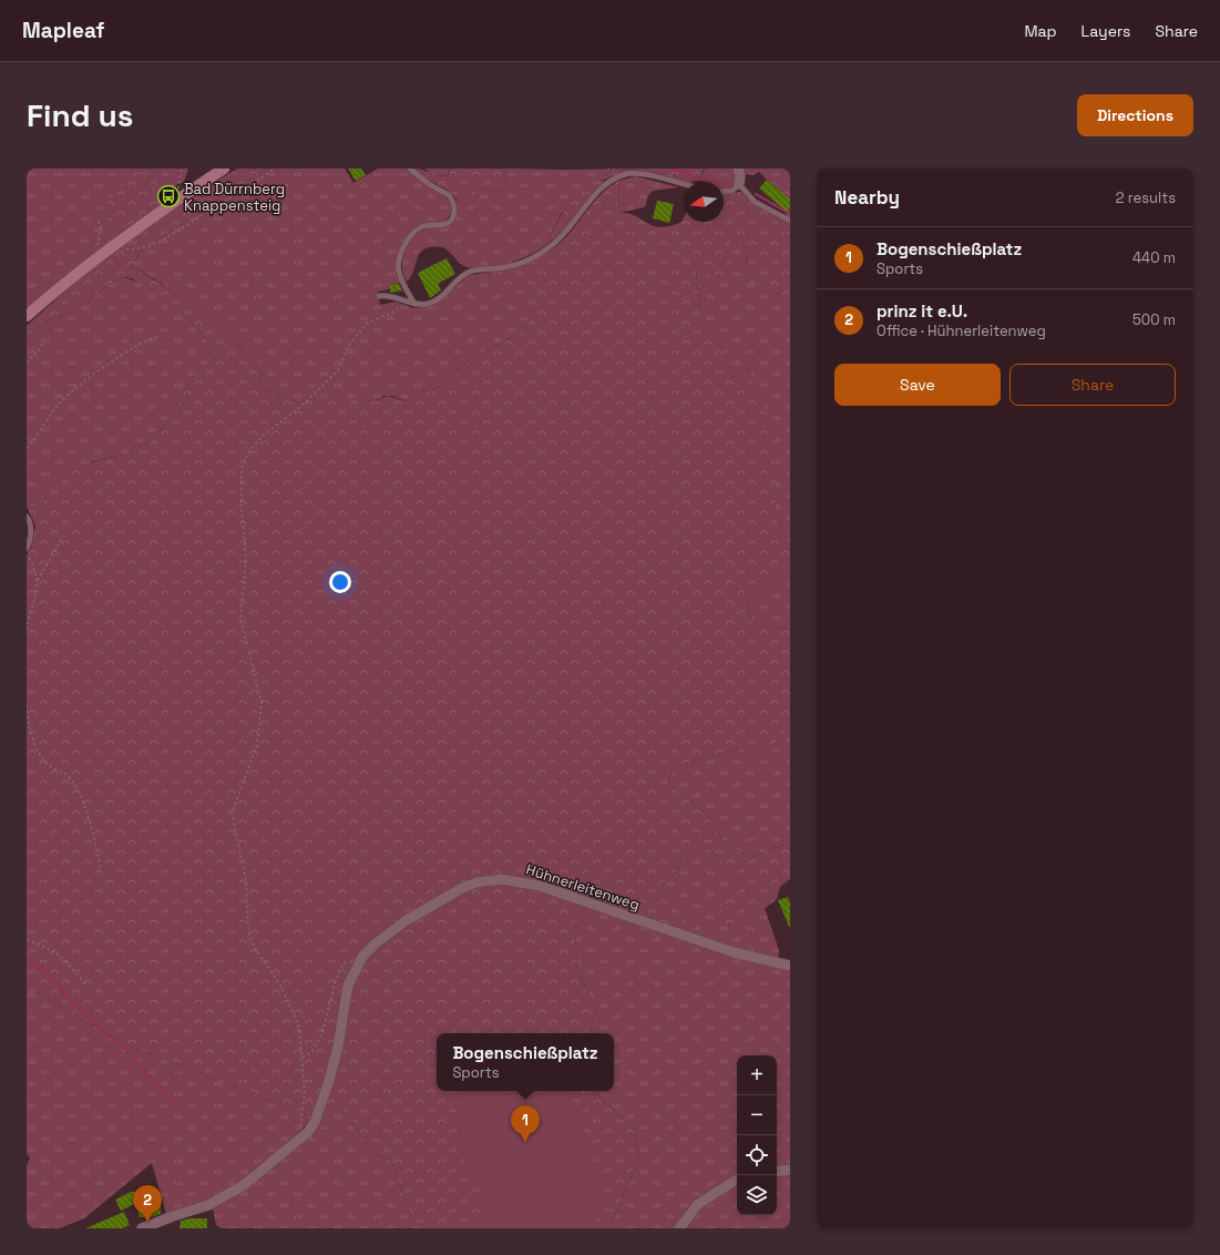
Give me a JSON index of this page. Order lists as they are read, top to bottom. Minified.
{"streets":{"street":["Hühnerleitenweg"]},"places":{"bus stop":["Bad Dürrnberg Knappensteig"]},"north":"left","page":{"header":"Mapleaf","nav":["Map","Layers","Share"],"buttons":["Directions",["Save","Share"]],"title":"Find us","heading":["Nearby","2 results"],"list":[{"mark":"1","name":"Bogenschießplatz","note":"Sports","value":"440 m"},{"mark":"2","name":"prinz it e.U.","note":"Office · Hühnerleitenweg","value":"500 m"}],"popup":["Bogenschießplatz","Sports"],"map_buttons":["+","−"],"pins":["1","2"]}}
